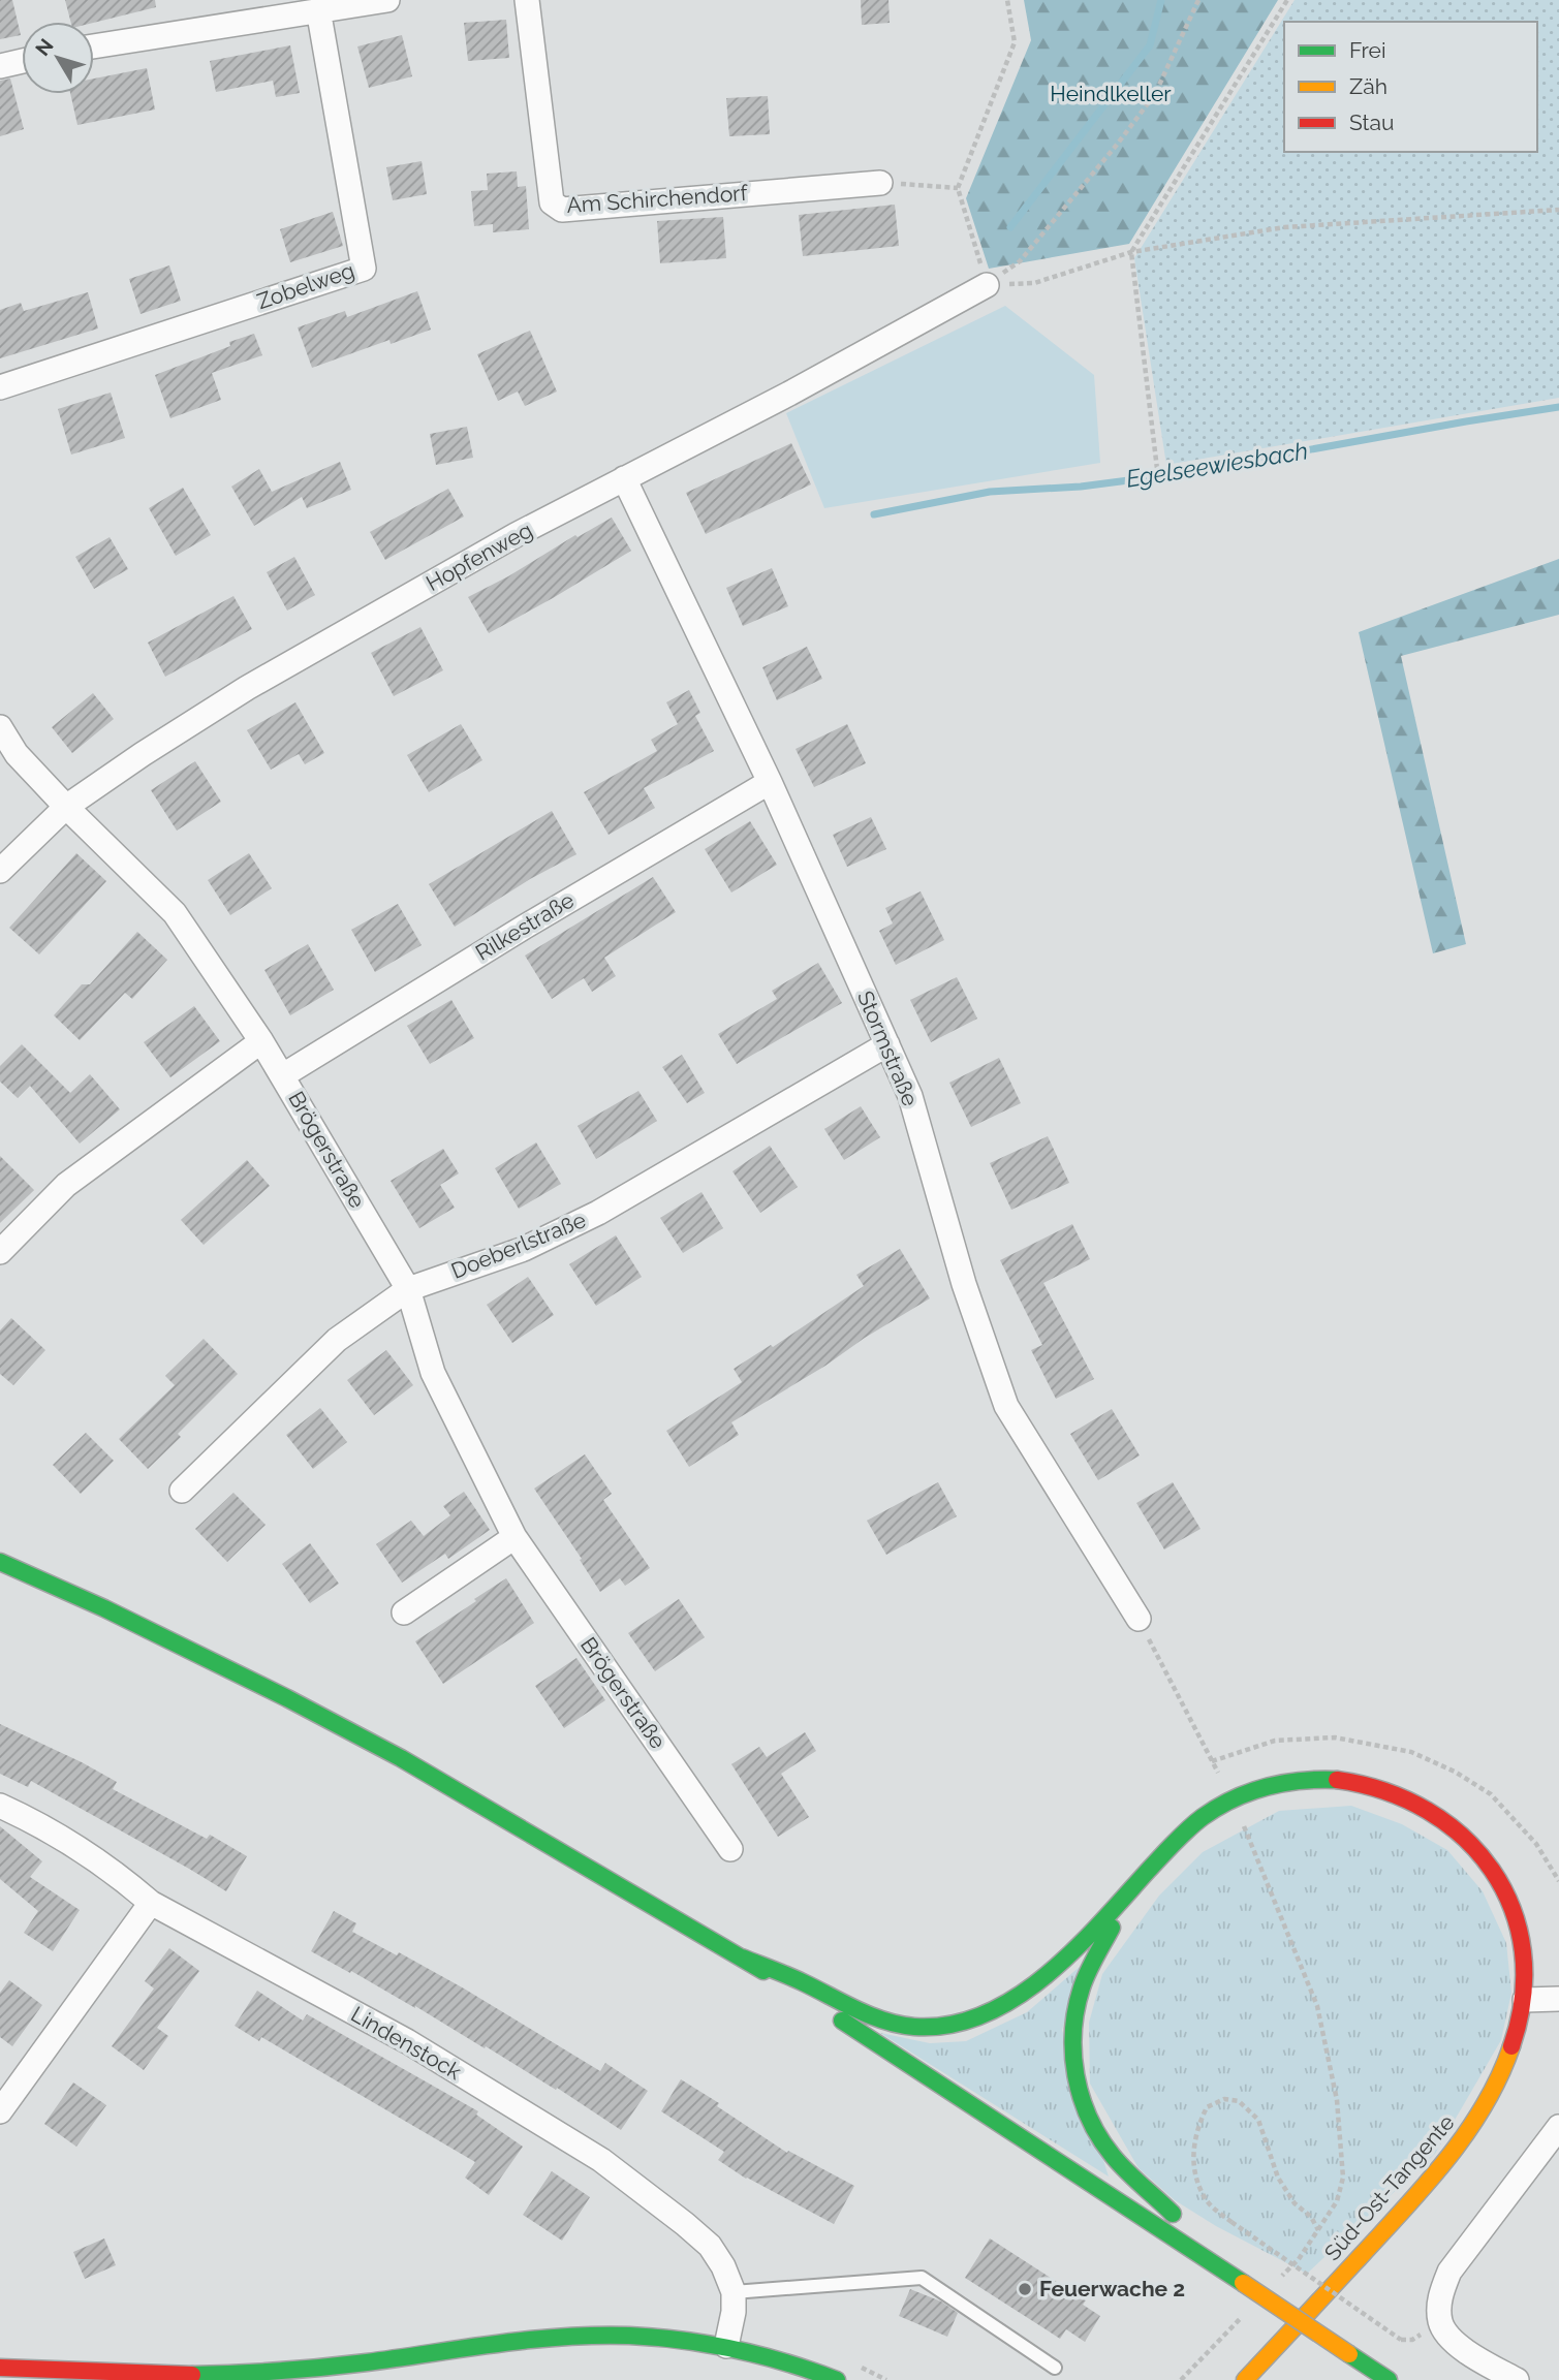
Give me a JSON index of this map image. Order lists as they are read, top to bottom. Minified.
{"streets":{"main road":["Süd-Ost-Tangente"],"street":["Am Schirchendorf","Zobelweg","Hopfenweg","Rilkestraße","Stormstraße","Brögerstraße","Doeberlstraße","Lindenstock"]},"crossings":[["Hopfenweg","Stormstraße"],["Hopfenweg","Brögerstraße"],["Rilkestraße","Stormstraße"],["Rilkestraße","Brögerstraße"],["Stormstraße","Doeberlstraße"],["Brögerstraße","Doeberlstraße"]],"water":["Egelseewiesbach"],"parks":["Heindlkeller"],"places":["Feuerwache 2"],"legend":["Frei","Zäh","Stau"],"north":"top left"}
